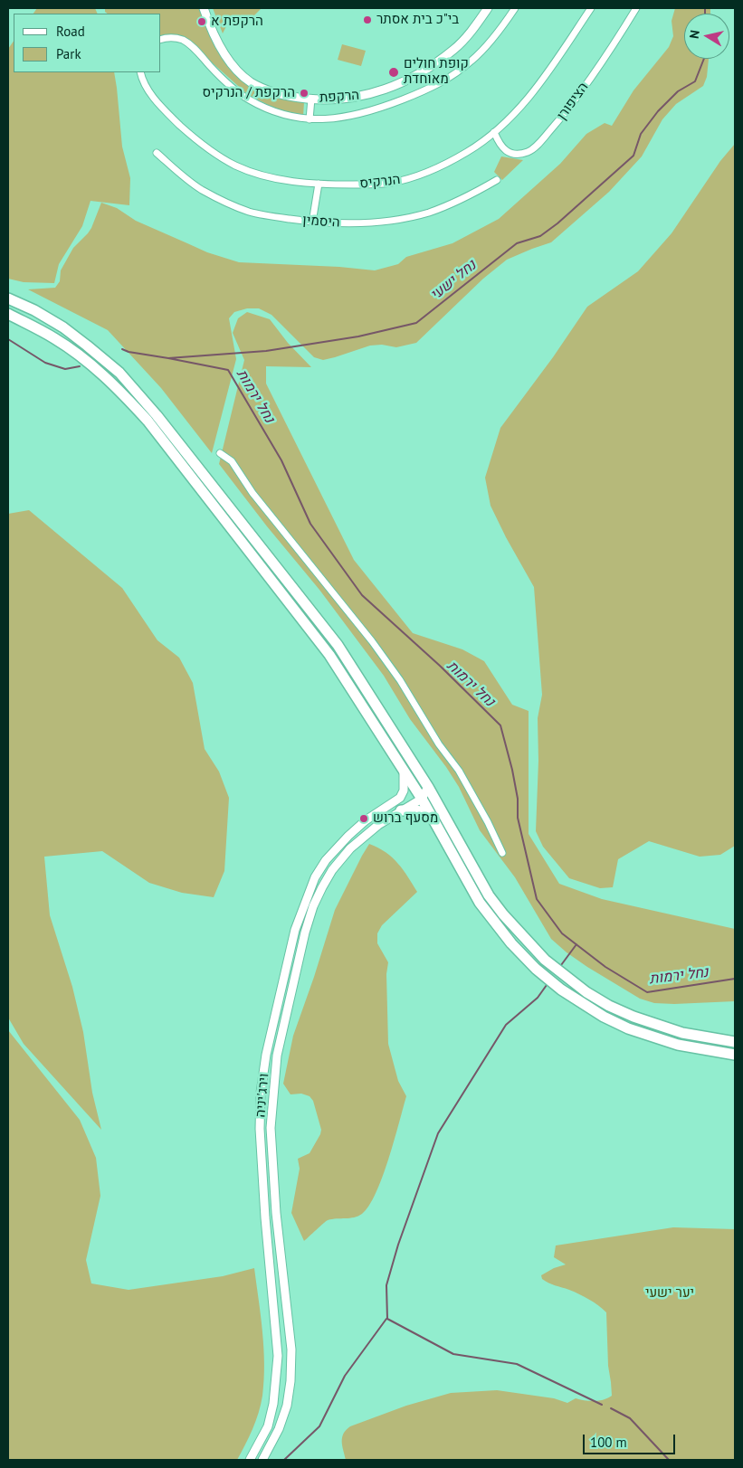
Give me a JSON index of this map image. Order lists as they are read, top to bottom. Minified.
{"streets":{"street":["הרקפת","הציפורן","הנרקיס","היסמין","וירג'יניה"]},"crossings":[["הציפורן","הנרקיס"]],"water":["נחל ישעי","נחל ירמות"],"parks":["יער ישעי"],"places":["בי\"כ בית אסתר","הרקפת א","קופת חולים מאוחדת","הרקפת / הנרקיס","מסעף ברוש"],"legend":["Road","Park"],"scale_bar":"100 m","north":"left"}
